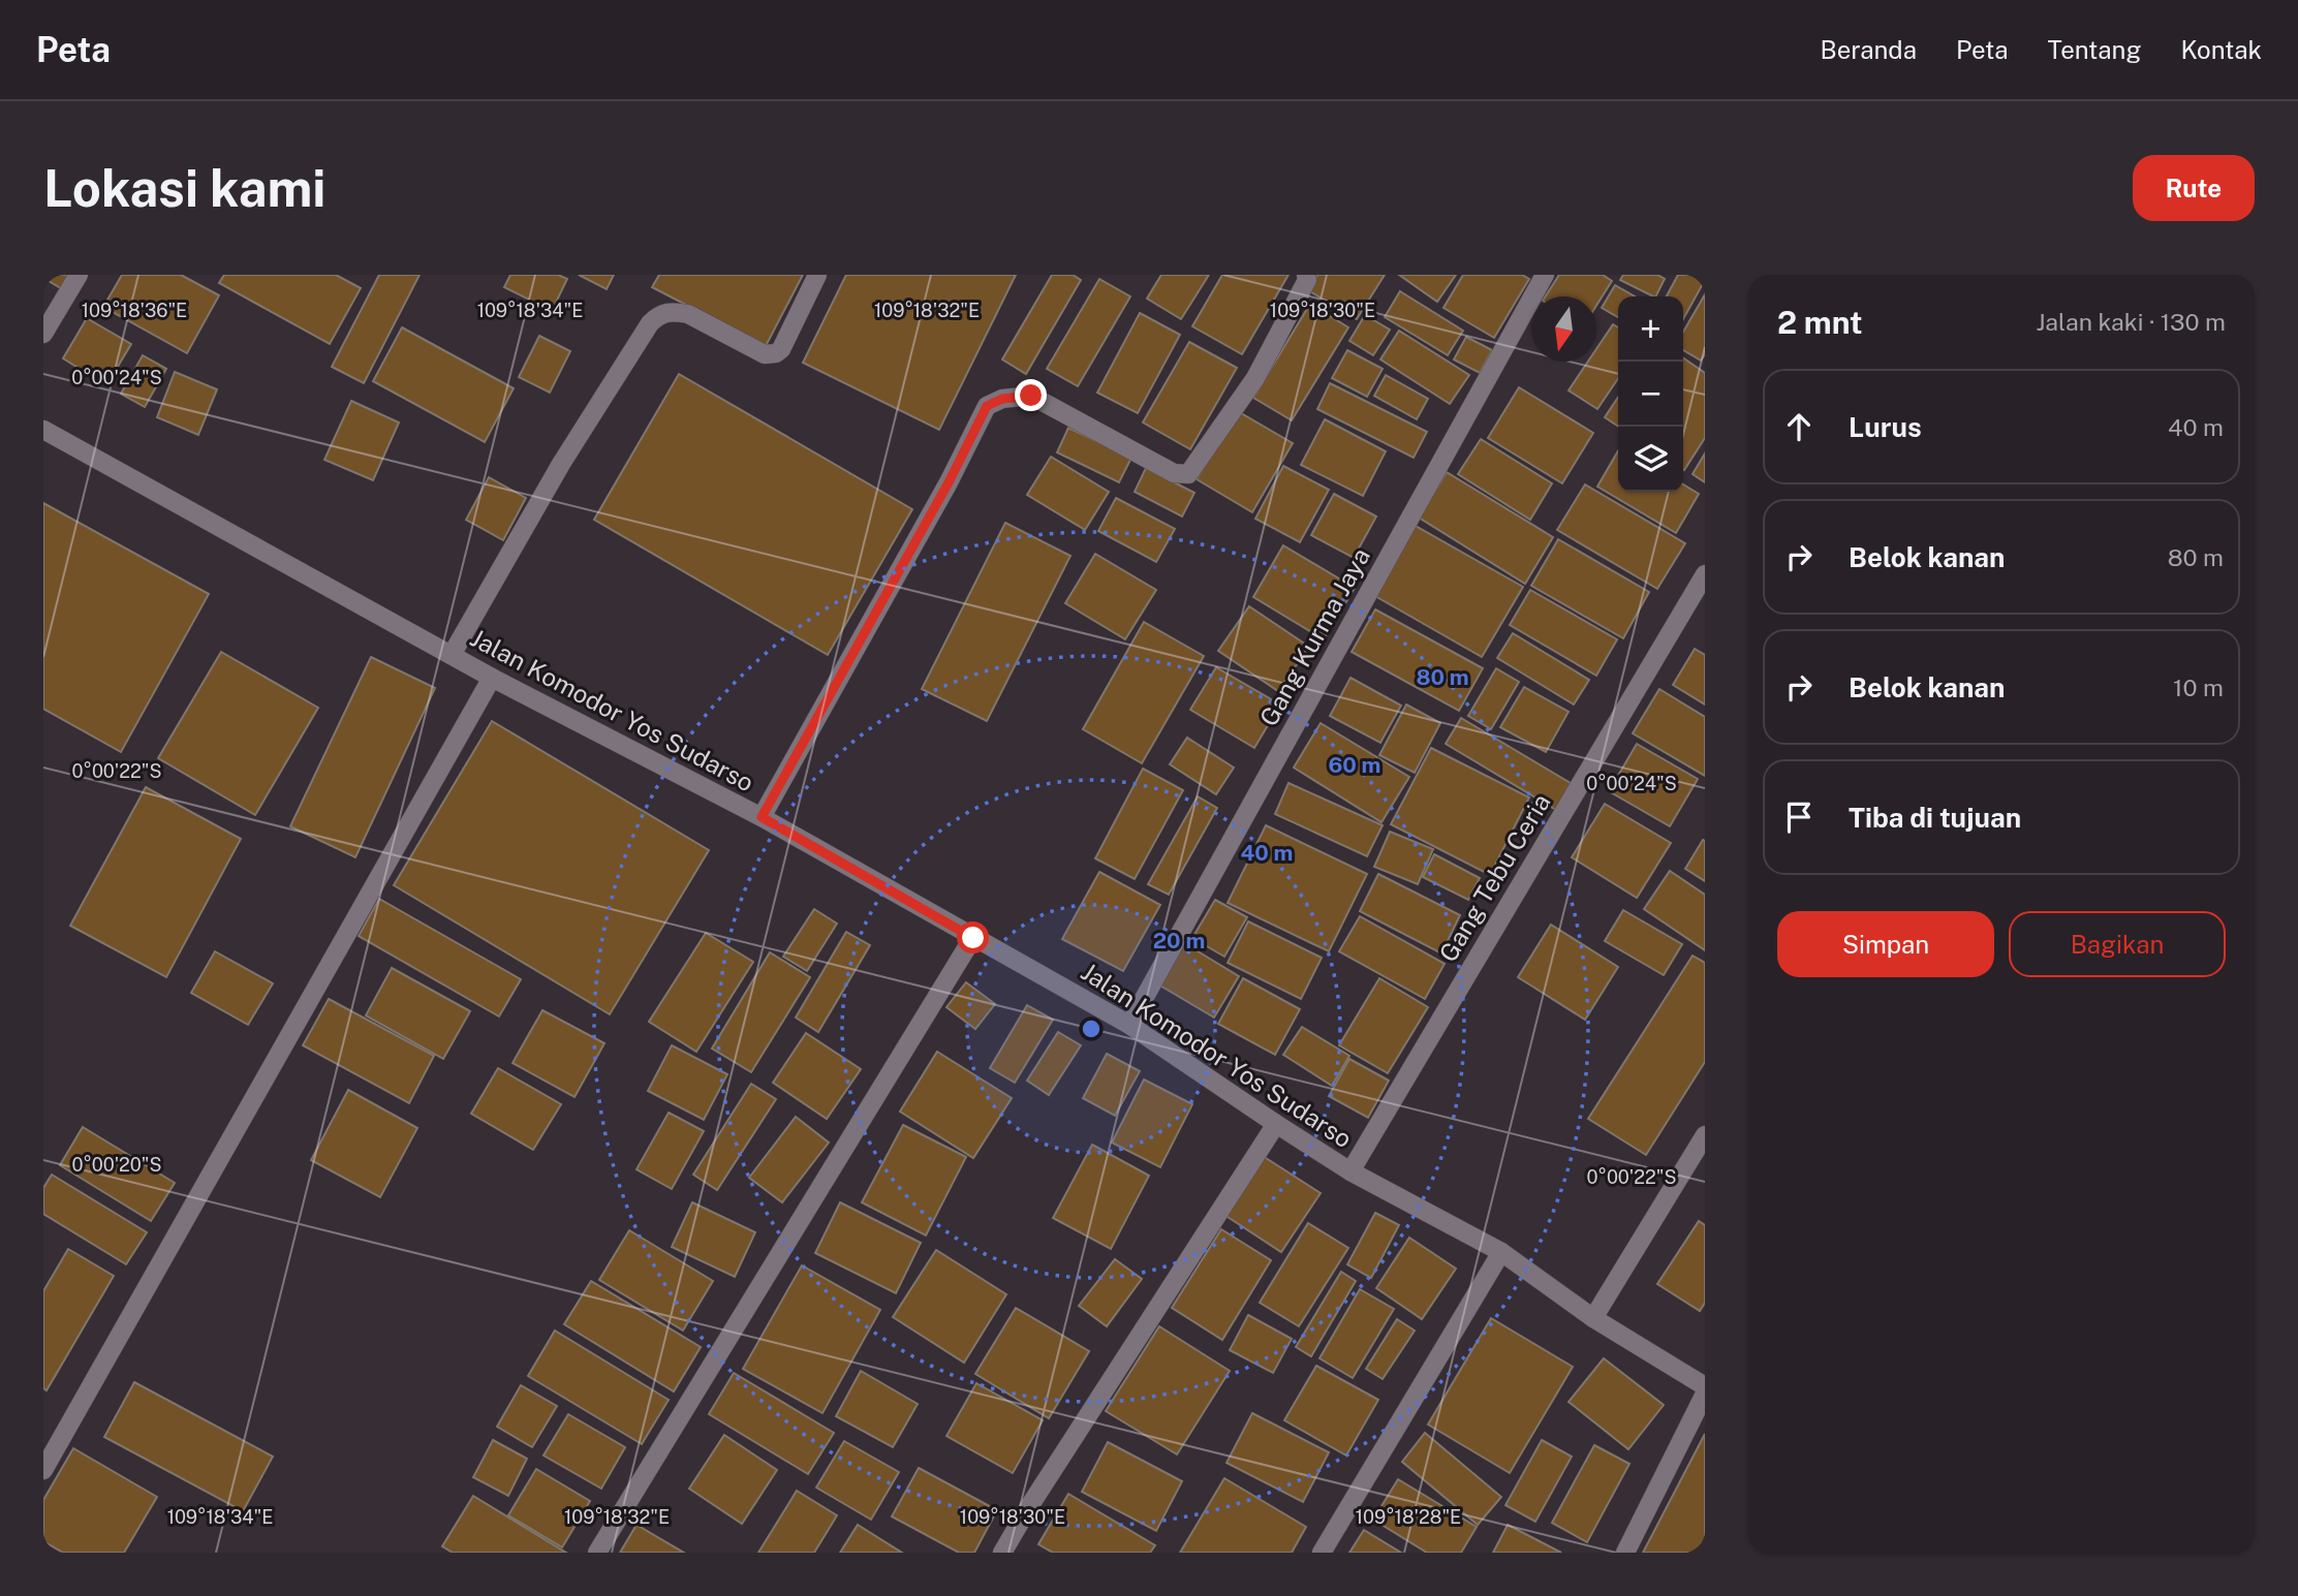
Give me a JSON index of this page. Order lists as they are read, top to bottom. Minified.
{"streets":{"street":["Gang Kurma Jaya","Jalan Komodor Yos Sudarso","Gang Tebu Ceria"]},"crossings":[["Gang Kurma Jaya","Jalan Komodor Yos Sudarso"],["Jalan Komodor Yos Sudarso","Gang Tebu Ceria"]],"north":"bottom","page":{"header":"Peta","nav":["Beranda","Peta","Tentang","Kontak"],"buttons":["Rute",["Simpan","Bagikan"]],"title":"Lokasi kami","heading":["2 mnt","Jalan kaki · 130 m"],"map_buttons":["+","−"],"list":[["Lurus","40 m"],["Belok kanan","80 m"],["Belok kanan","10 m"],"Tiba di tujuan"]},"coordinates":["109°18'36\"E","109°18'34\"E","109°18'32\"E","109°18'30\"E","0°00'24\"S","0°00'22\"S","0°00'20\"S","109°18'28\"E"],"rings":["80 m","60 m","40 m","20 m"]}
